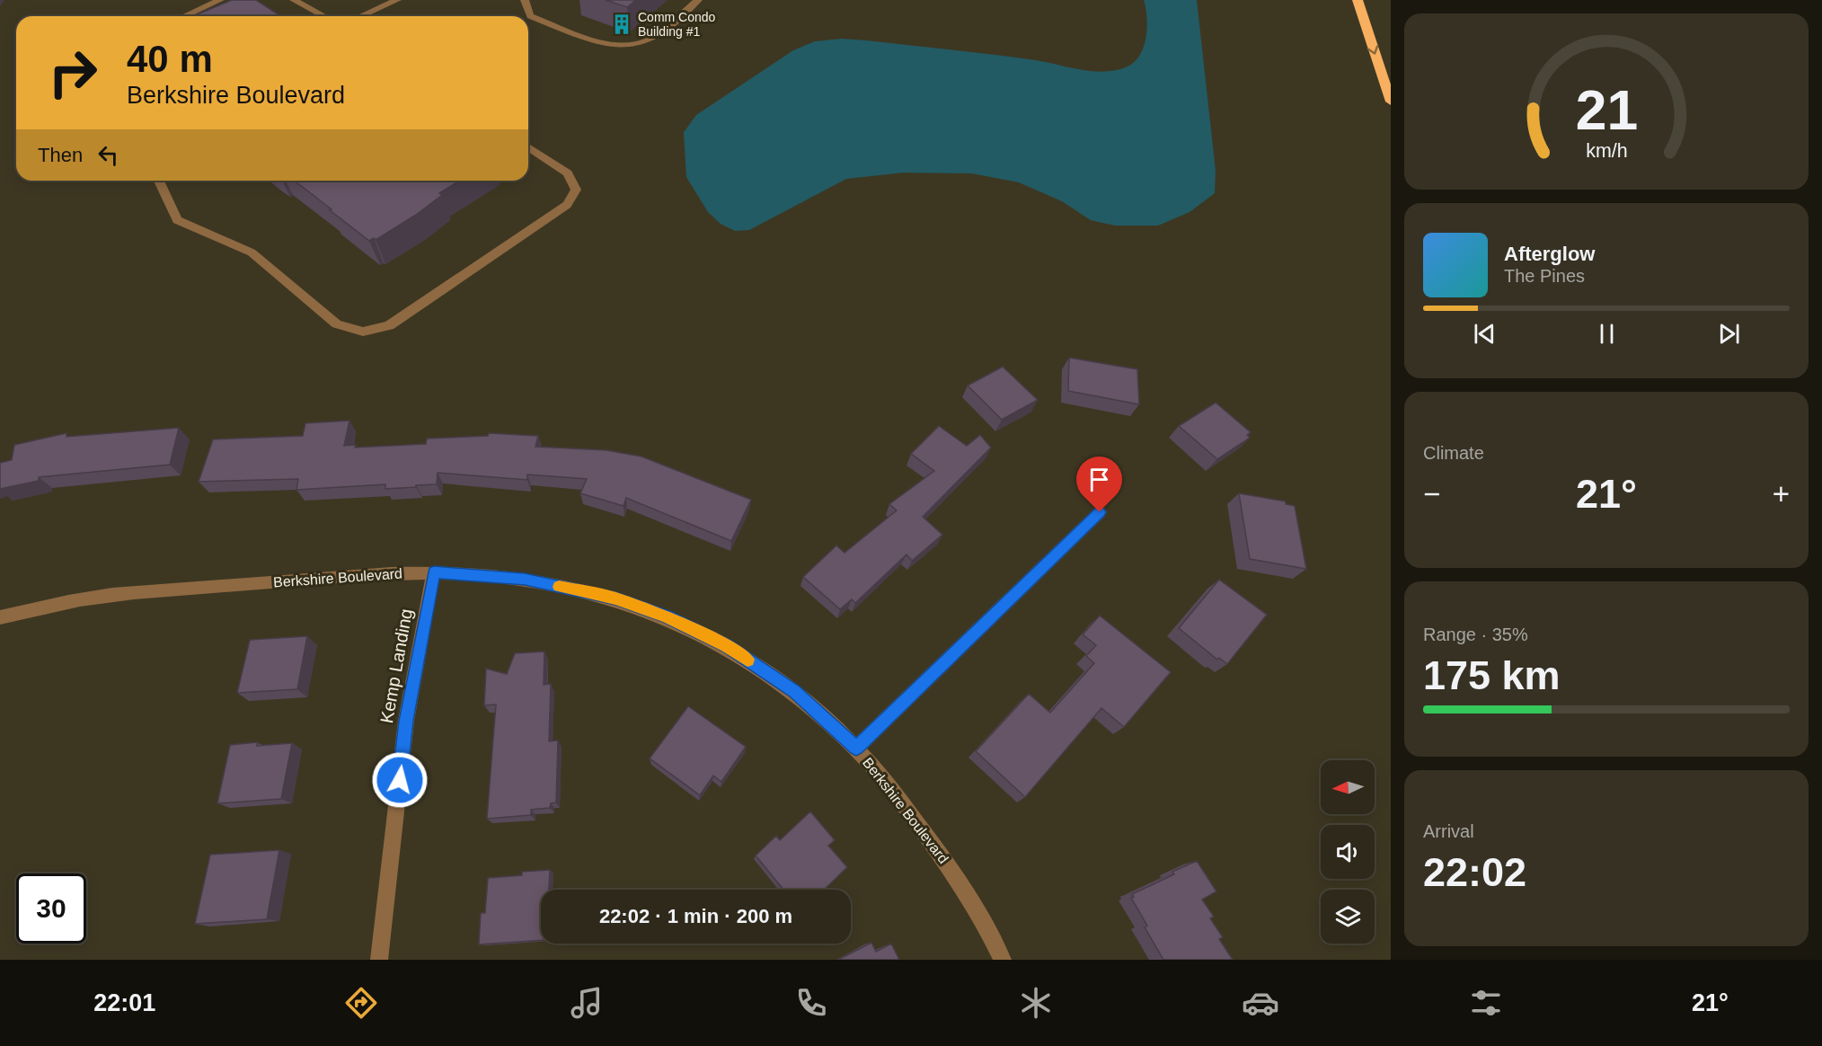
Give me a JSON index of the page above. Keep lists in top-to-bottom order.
{
  "streets": {
    "street": ["Berkshire Boulevard", "Kemp Landing"]
  },
  "crossings": [
    ["Berkshire Boulevard", "Kemp Landing"]
  ],
  "places": {
    "building": ["Comm Condo Building #1"]
  },
  "north": "left",
  "page": {
    "turn": ["40 m", "Berkshire Boulevard"],
    "then": "Then",
    "song": ["Afterglow", "The Pines"],
    "tile": [
      "Climate",
      ["Range · 35%", "175 km"],
      ["Arrival", "22:02"]
    ],
    "heat": ["−", "21°", "+"],
    "limit": "30",
    "trip": "22:02 · 1 min · 200 m",
    "tabs": ["22:01", "21°"],
    "gauge": ["21", "km/h"]
  }
}
